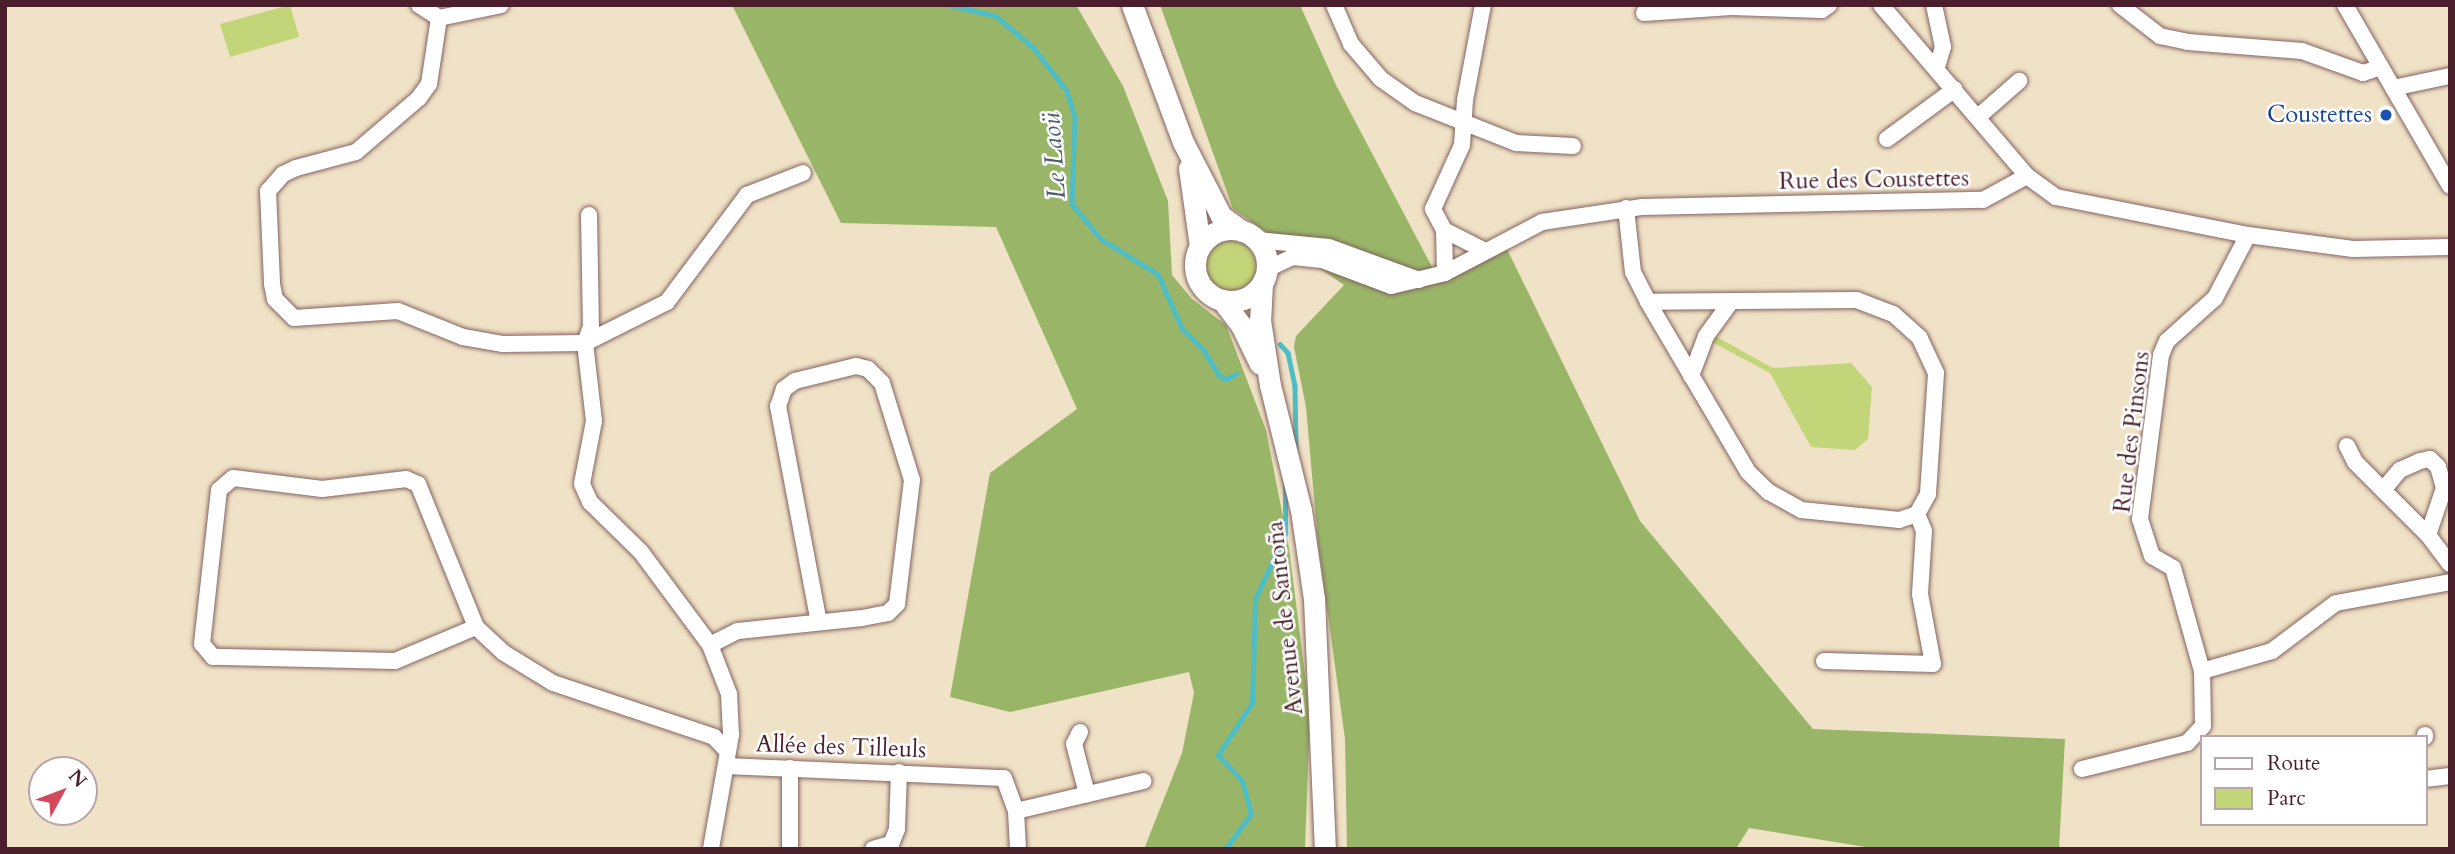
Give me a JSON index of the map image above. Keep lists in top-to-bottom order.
{
  "streets": {
    "main road": ["Avenue de Santoña"],
    "street": ["Rue des Coustettes", "Rue des Pinsons", "Allée des Tilleuls"]
  },
  "crossings": [
    ["Rue des Coustettes", "Avenue de Santoña"]
  ],
  "water": ["Le Laoü"],
  "places": ["Coustettes"],
  "legend": ["Route", "Parc"],
  "north": "top right"
}
